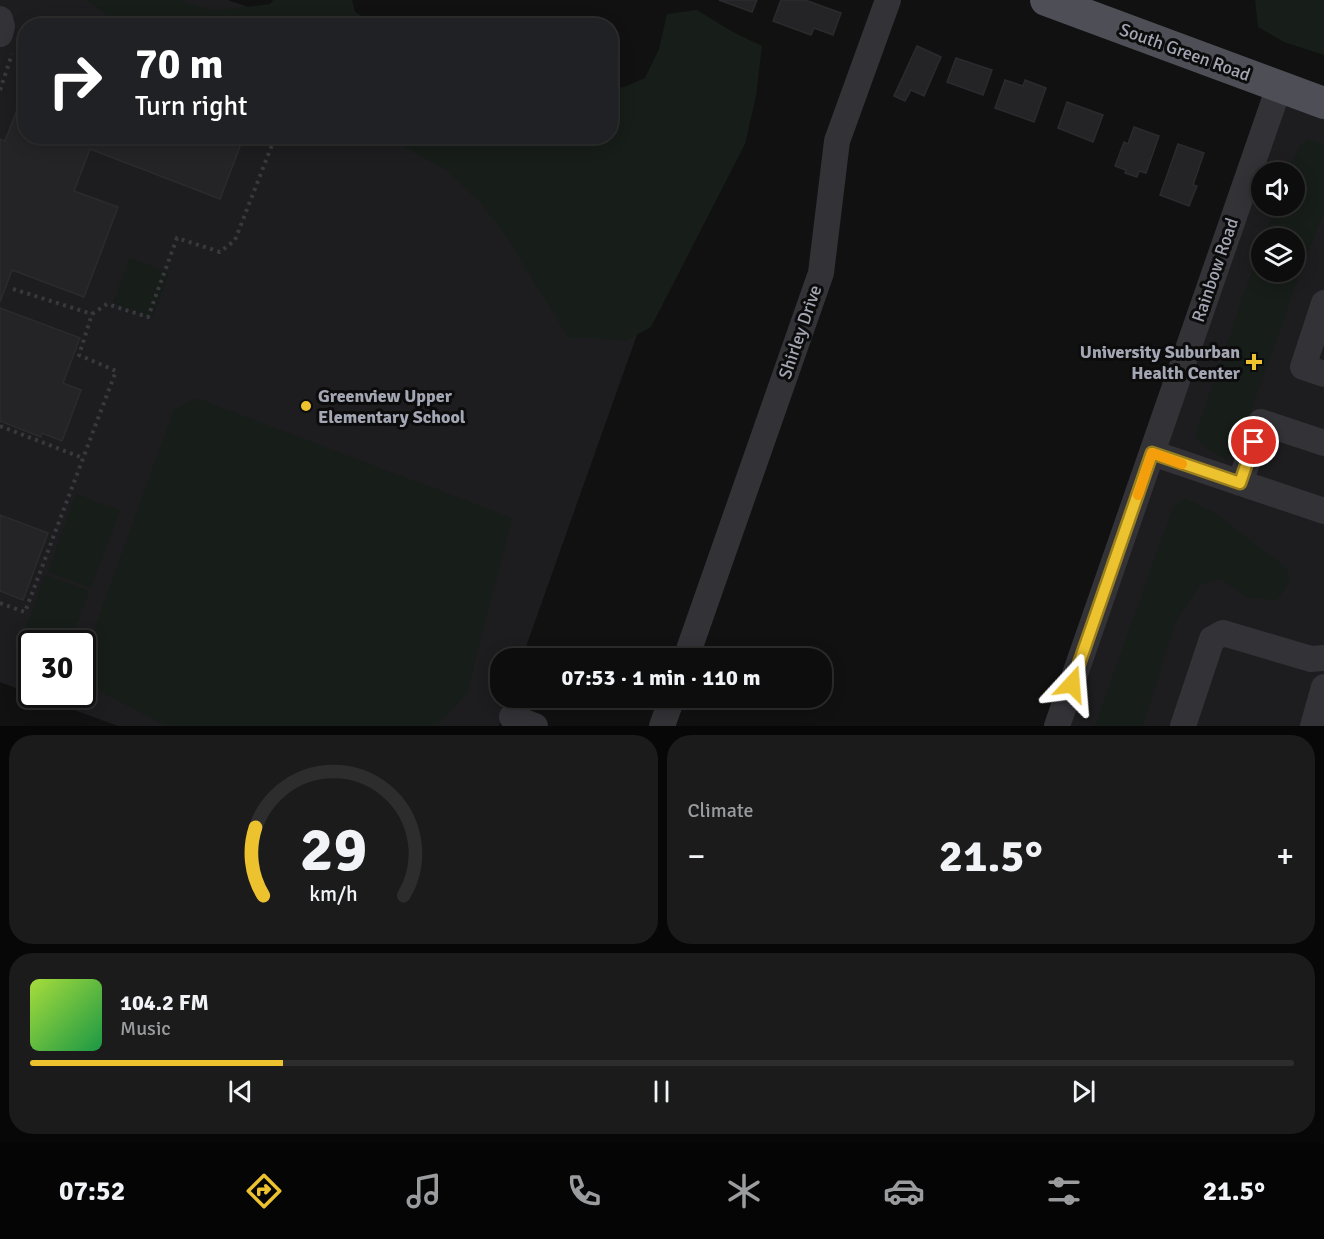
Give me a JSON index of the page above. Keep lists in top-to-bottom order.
{
  "streets": {
    "main road": ["South Green Road"],
    "street": ["Rainbow Road", "Shirley Drive"]
  },
  "crossings": [
    ["South Green Road", "Rainbow Road"]
  ],
  "places": {
    "health": ["University Suburban Health Center"],
    "other": ["Greenview Upper Elementary School"]
  },
  "page": {
    "turn": ["70 m", "Turn right"],
    "limit": "30",
    "trip": "07:53 · 1 min · 110 m",
    "tile": "Climate",
    "heat": ["−", "21.5°", "+"],
    "song": ["104.2 FM", "Music"],
    "tabs": ["07:52", "21.5°"],
    "gauge": ["29", "km/h"]
  }
}
